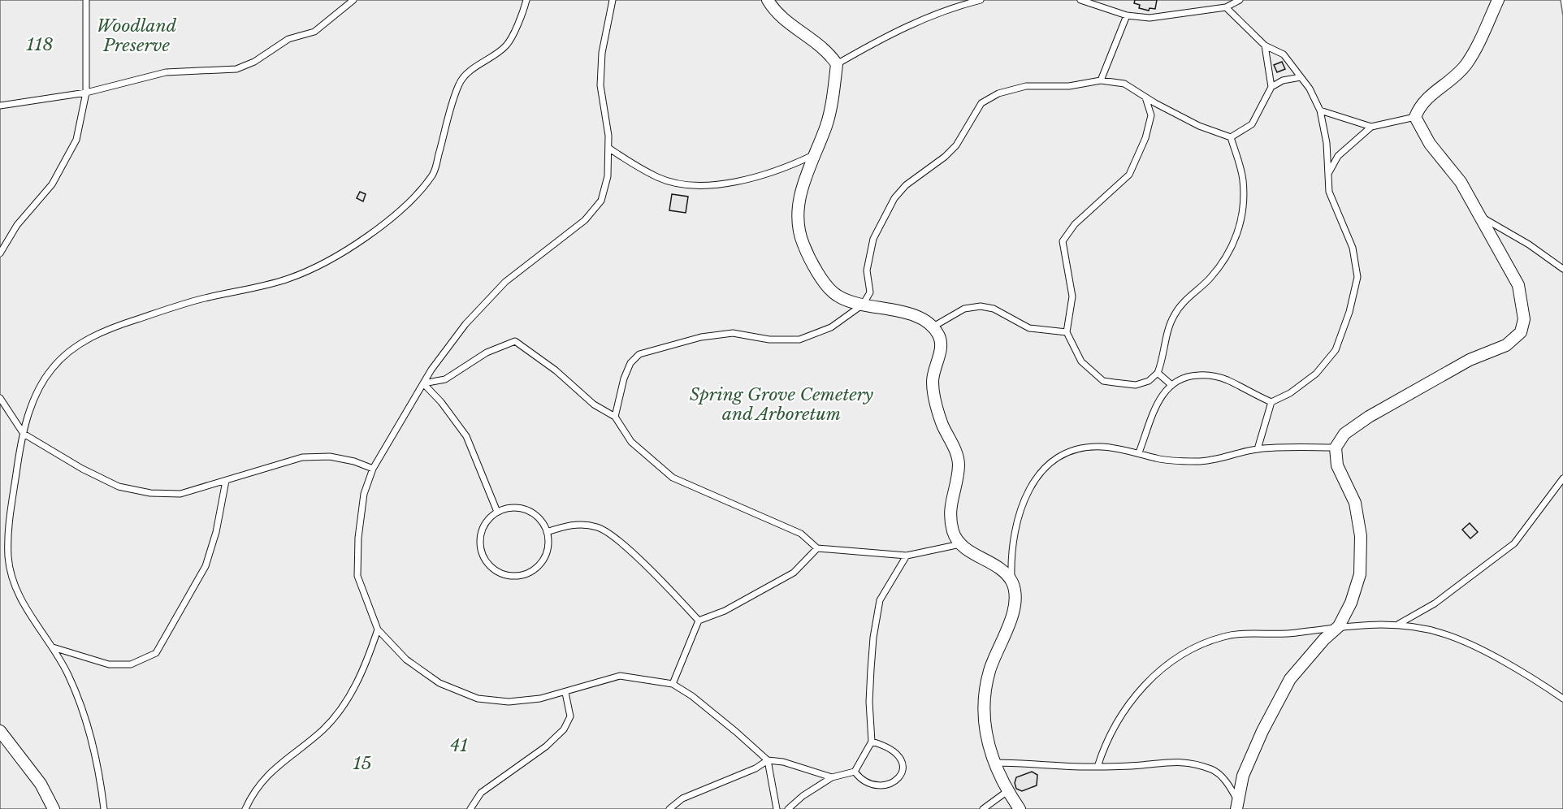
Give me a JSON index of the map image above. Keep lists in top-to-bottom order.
{
  "parks": [
    "Woodland Preserve",
    "118",
    "Spring Grove Cemetery and Arboretum",
    "41",
    "15"
  ]
}
